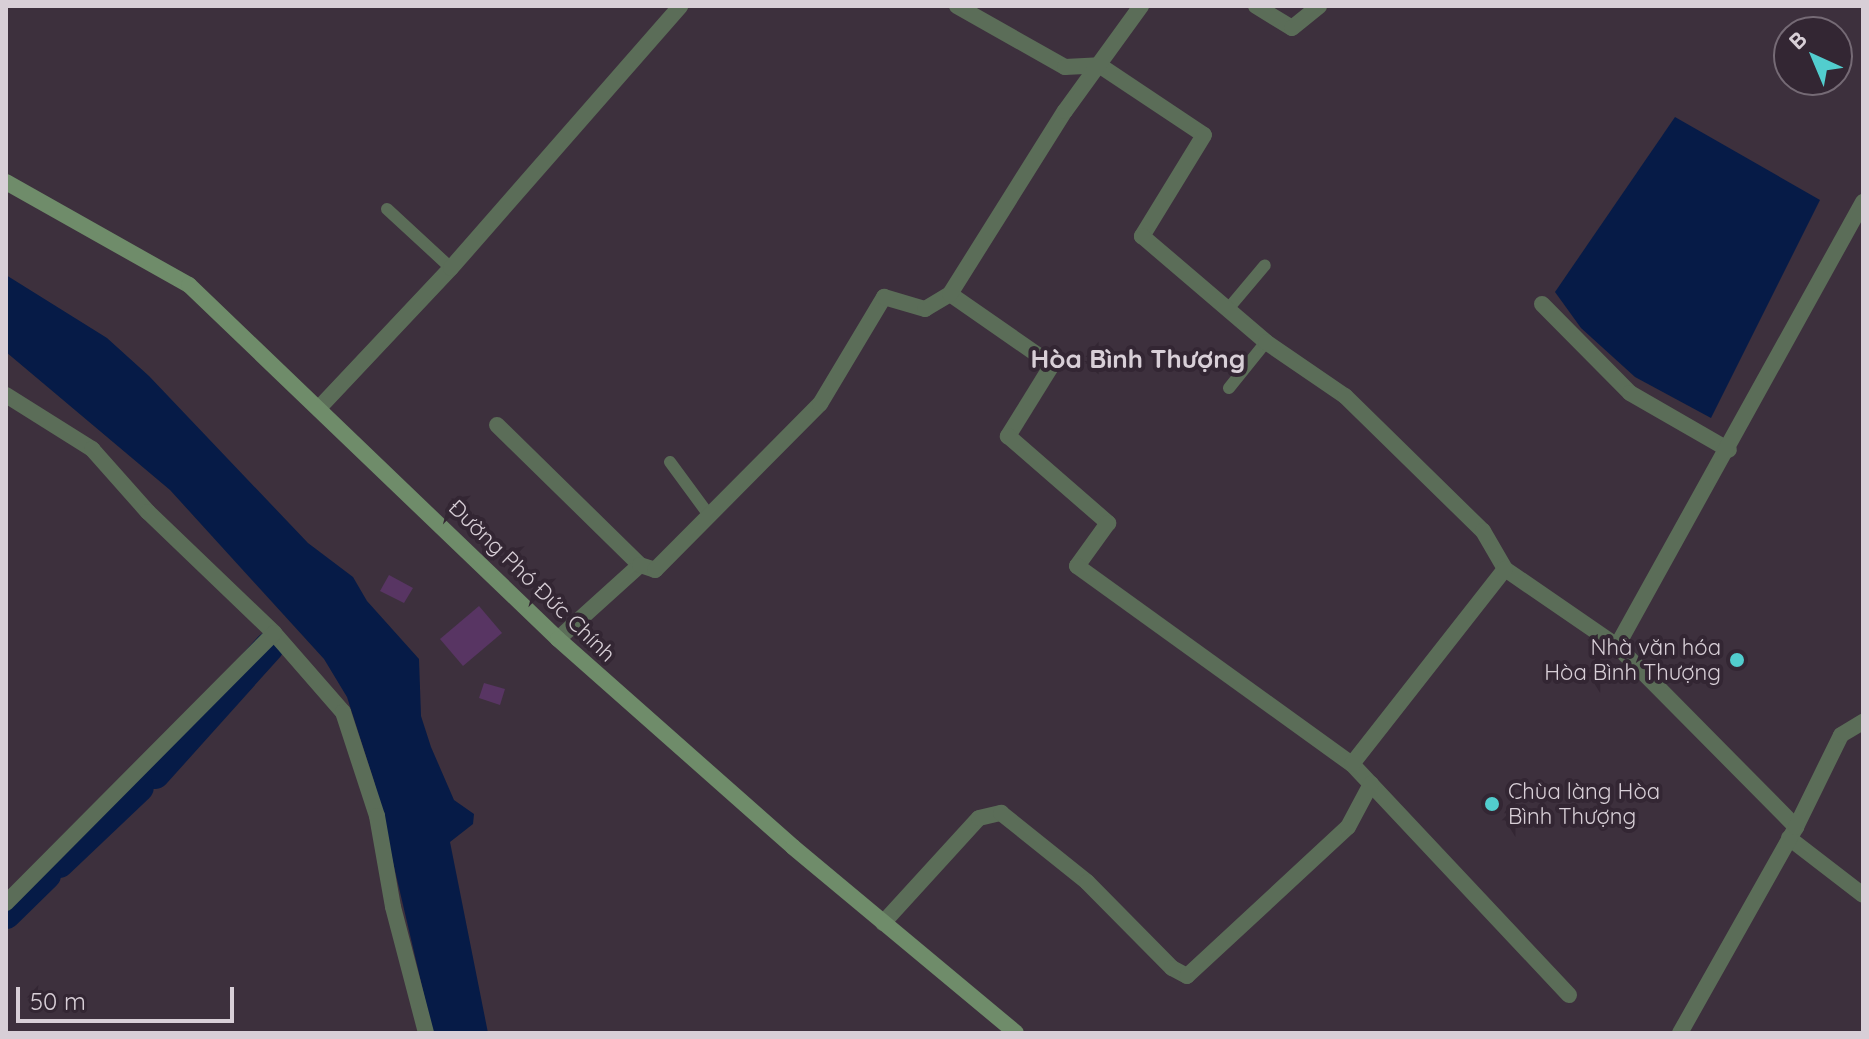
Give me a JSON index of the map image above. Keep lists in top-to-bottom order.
{
  "streets": {
    "main road": ["Đường Phó Đức Chính"]
  },
  "districts": ["Hòa Bình Thượng"],
  "places": ["Nhà văn hóa Hòa Bình Thượng", "Chùa làng Hòa Bình Thượng"],
  "scale_bar": "50 m",
  "north": "top left"
}
